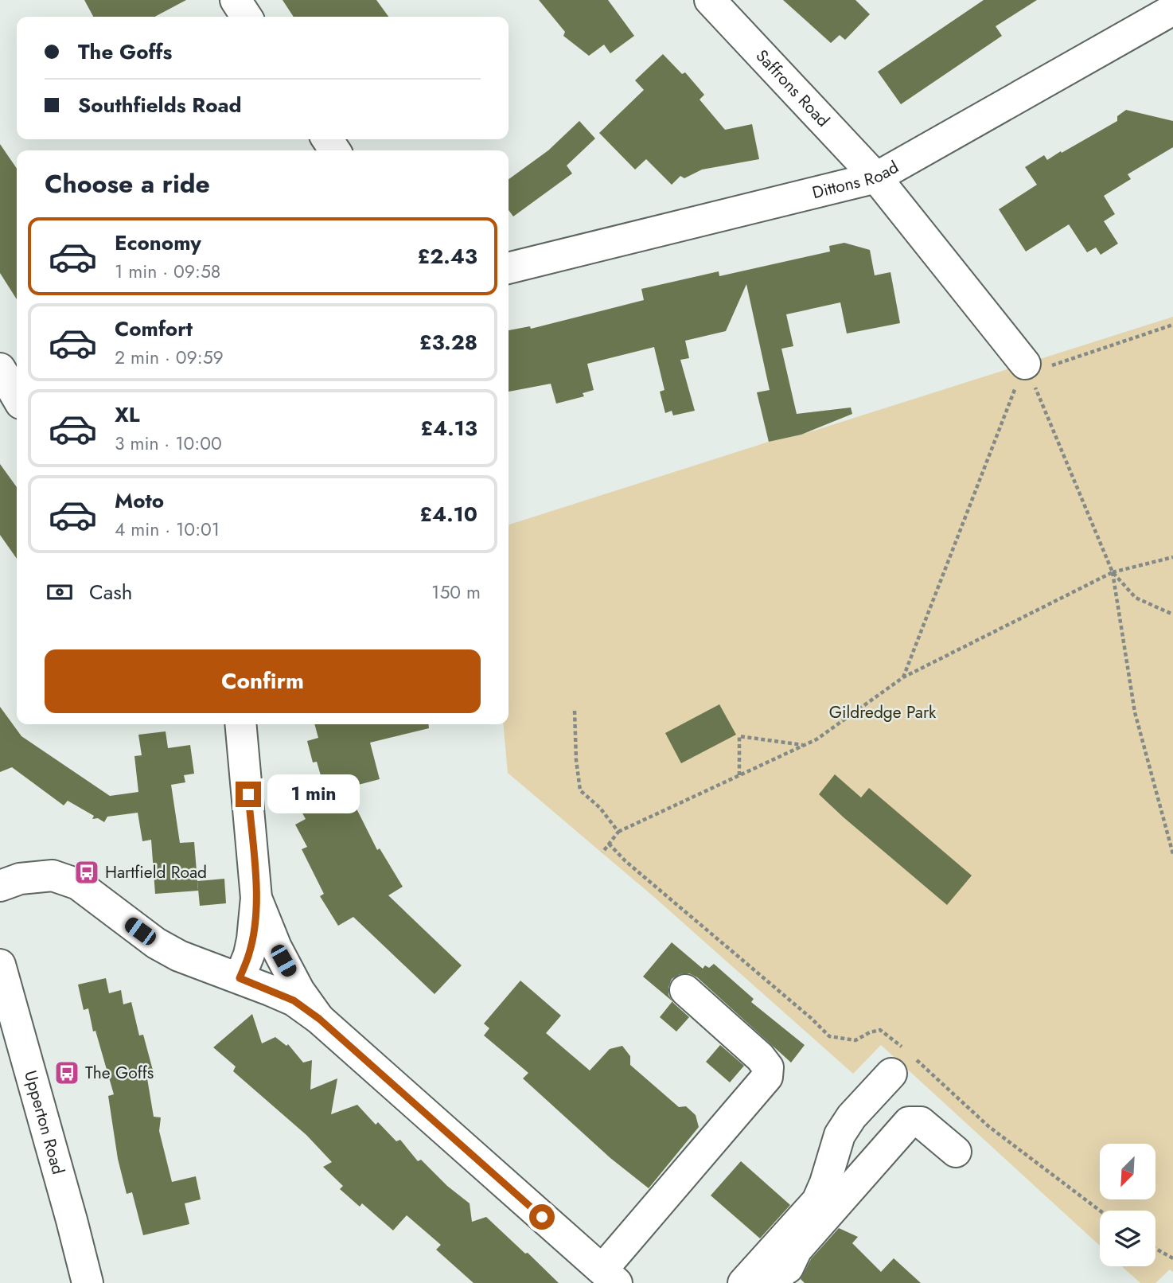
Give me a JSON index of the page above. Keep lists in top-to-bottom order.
{
  "streets": {
    "street": ["Saffrons Road", "Dittons Road", "Upperton Road"]
  },
  "crossings": [
    ["Saffrons Road", "Dittons Road"]
  ],
  "parks": ["Gildredge Park"],
  "places": {
    "bus stop": ["Hartfield Road", "The Goffs"]
  },
  "north": "bottom left",
  "page": {
    "banner": ["The Goffs", "Southfields Road"],
    "heading": "Choose a ride",
    "list": [
      {
        "name": "Economy",
        "note": "1 min · 09:58",
        "value": "£2.43"
      },
      {
        "name": "Comfort",
        "note": "2 min · 09:59",
        "value": "£3.28"
      },
      {
        "name": "XL",
        "note": "3 min · 10:00",
        "value": "£4.13"
      },
      {
        "name": "Moto",
        "note": "4 min · 10:01",
        "value": "£4.10"
      }
    ],
    "pay": ["Cash", "150 m"],
    "buttons": "Confirm",
    "bubble": "1 min"
  }
}
